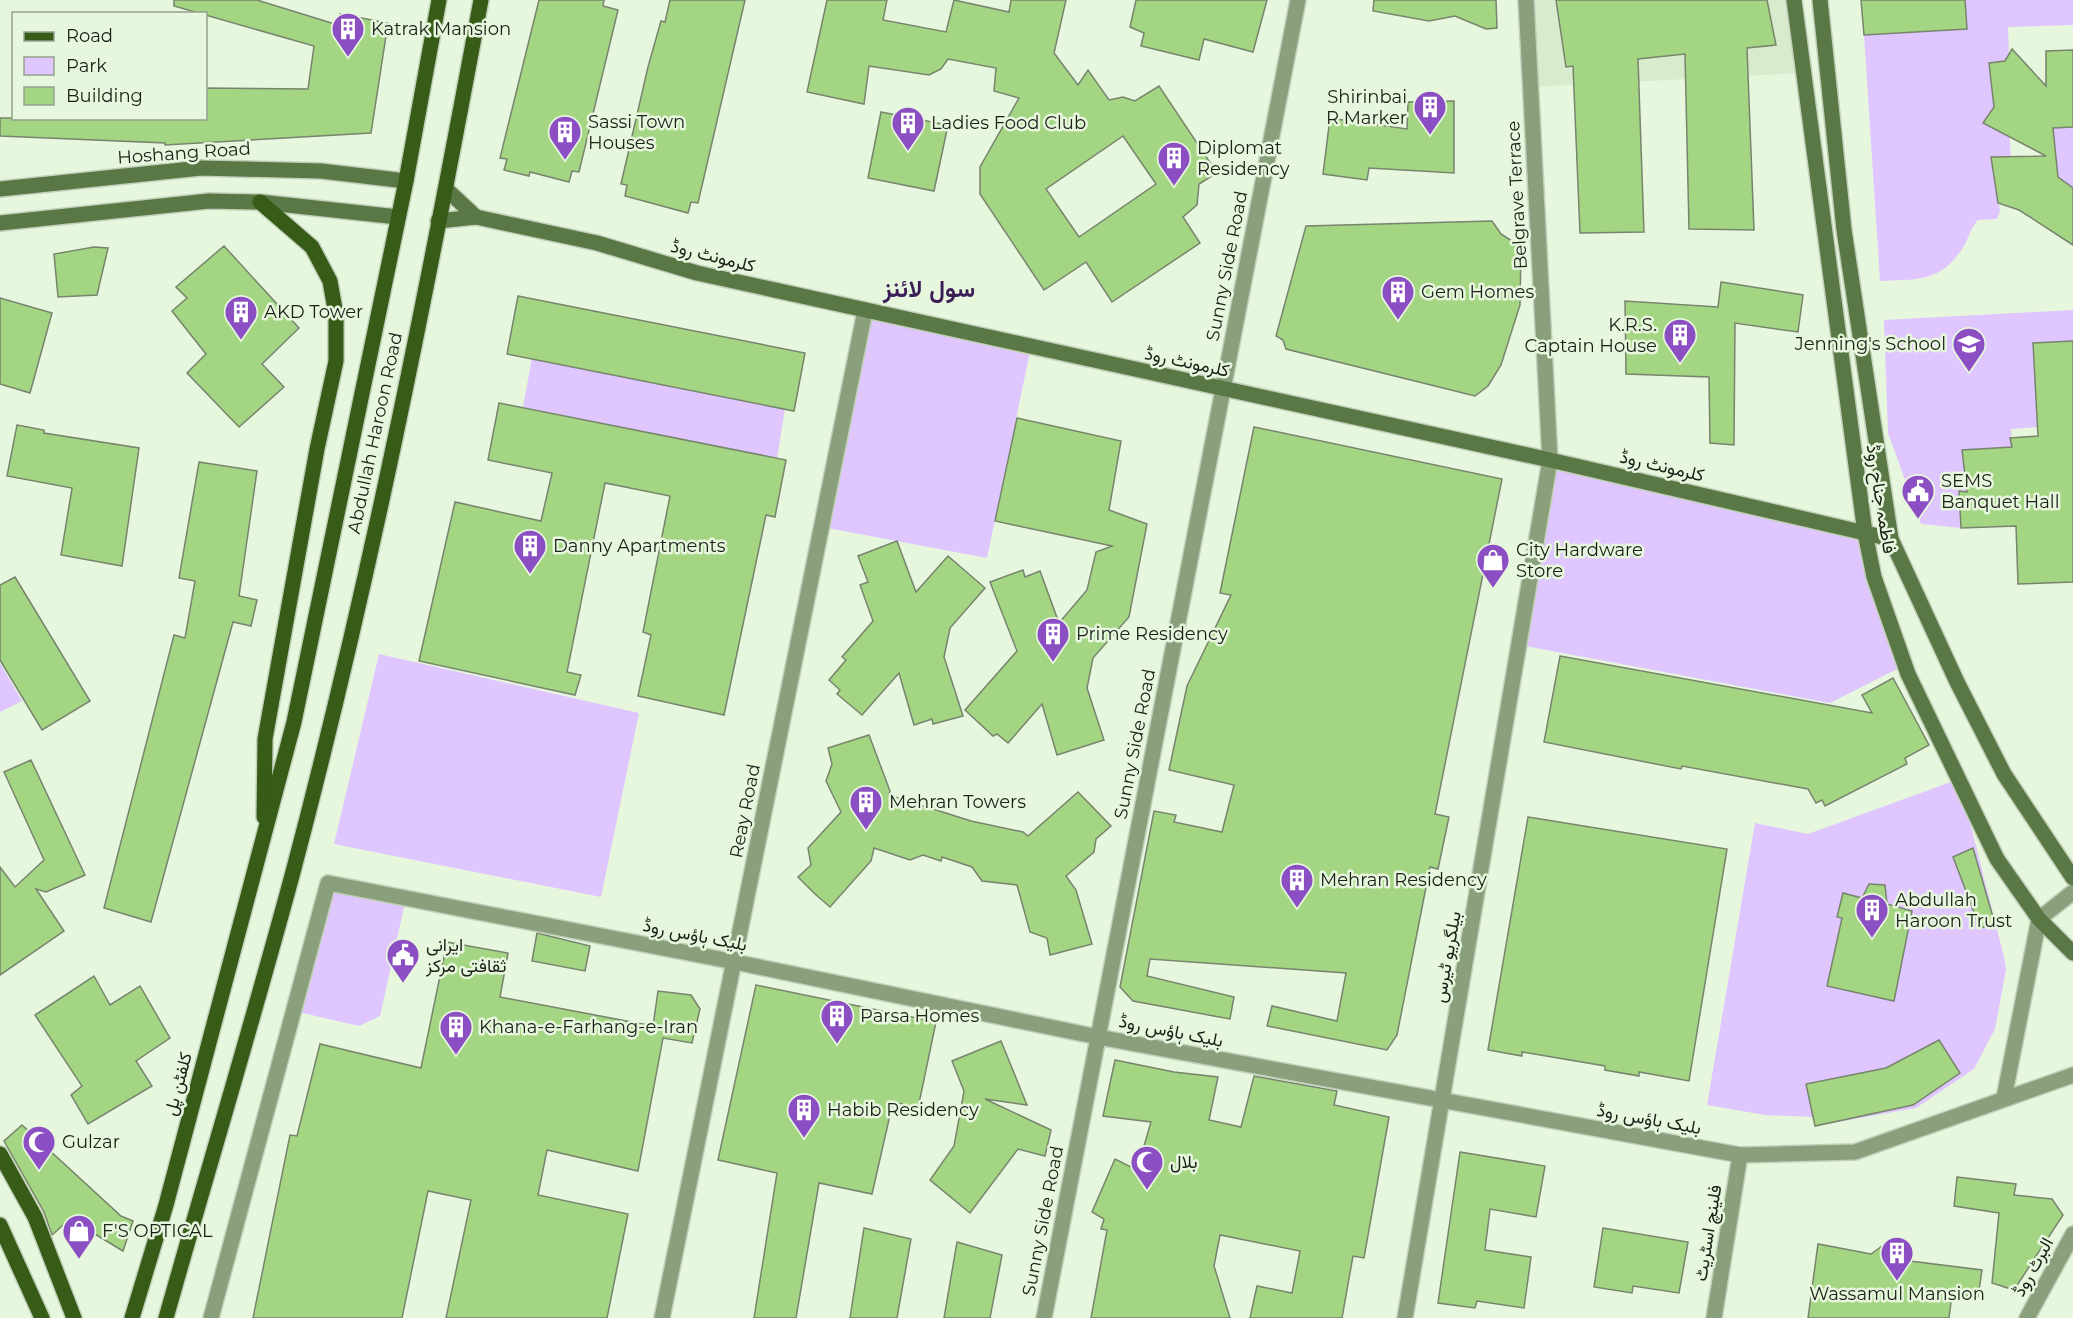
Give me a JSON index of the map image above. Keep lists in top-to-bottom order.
{
  "streets": {
    "main road": ["Abdullah Haroon Road", "کلفٹن پل"],
    "street": [
      "Hoshang Road",
      "Belgrave Terrace",
      "کلرمونٹ روڈ",
      "Sunny Side Road",
      "فاطمہ جناح روڈ",
      "Reay Road",
      "بلیک ہاؤس روڈ",
      "بیلگریو ٹیرس",
      "فلینچ اسٹریٹ",
      "البرٹ روڈ"
    ]
  },
  "crossings": [
    ["Hoshang Road", "Abdullah Haroon Road"],
    ["Belgrave Terrace", "کلرمونٹ روڈ"],
    ["Belgrave Terrace", "بیلگریو ٹیرس"],
    ["کلرمونٹ روڈ", "Sunny Side Road"],
    ["کلرمونٹ روڈ", "فاطمہ جناح روڈ"],
    ["کلرمونٹ روڈ", "Reay Road"],
    ["کلرمونٹ روڈ", "بیلگریو ٹیرس"],
    ["Sunny Side Road", "بلیک ہاؤس روڈ"],
    ["Abdullah Haroon Road", "کلفٹن پل"],
    ["Reay Road", "بلیک ہاؤس روڈ"],
    ["بلیک ہاؤس روڈ", "بیلگریو ٹیرس"],
    ["بلیک ہاؤس روڈ", "فلینچ اسٹریٹ"]
  ],
  "districts": ["سول لائنز"],
  "places": {
    "building": [
      "Katrak Mansion",
      "Shirinbai R Marker",
      "Ladies Food Club",
      "Sassi Town Houses",
      "Diplomat Residency",
      "Gem Homes",
      "AKD Tower",
      "K.R.S. Captain House",
      "Danny Apartments",
      "Prime Residency",
      "Mehran Towers",
      "Mehran Residency",
      "Abdullah Haroon Trust",
      "Parsa Homes",
      "Khana-e-Farhang-e-Iran",
      "Habib Residency",
      "Wassamul Mansion"
    ],
    "school or university": ["Jenning's School"],
    "public building": ["SEMS Banquet Hall", "ایرانی ثقافتی مرکز"],
    "shop": ["City Hardware Store", "F'S OPTICAL"],
    "mosque": ["Gulzar", "بلال"]
  },
  "legend": ["Road", "Park", "Building"]
}
